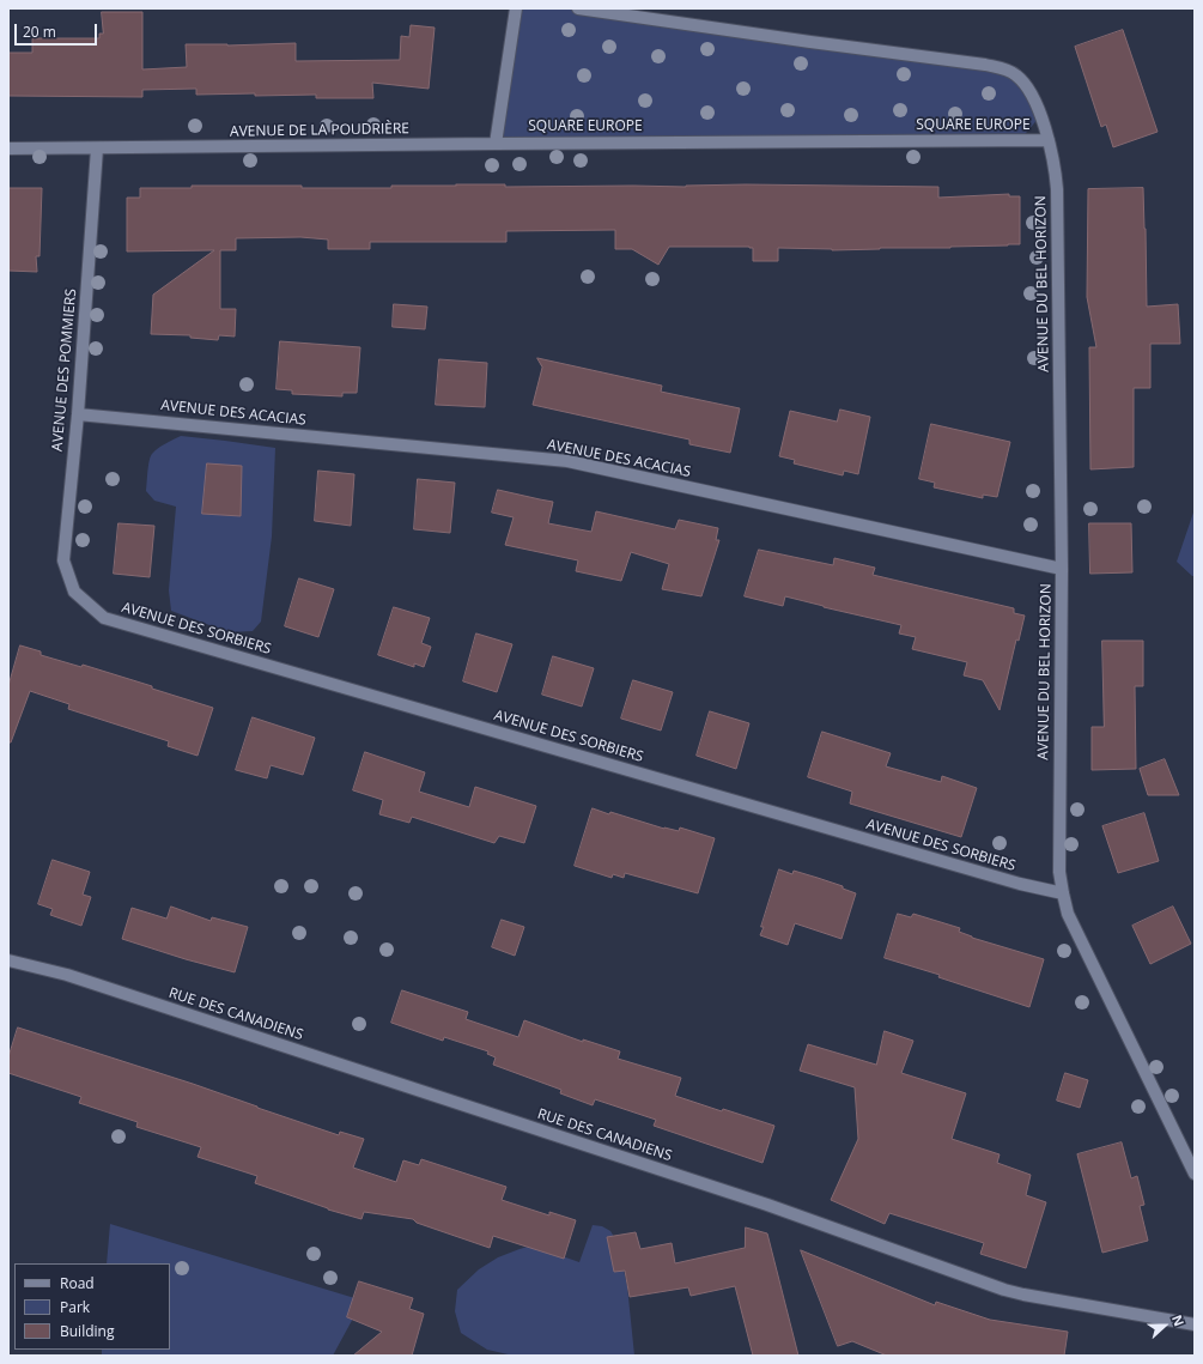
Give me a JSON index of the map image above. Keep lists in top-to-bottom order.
{
  "streets": {
    "street": [
      "SQUARE EUROPE",
      "AVENUE DE LA POUDRIÈRE",
      "AVENUE DU BEL HORIZON",
      "AVENUE DES POMMIERS",
      "AVENUE DES ACACIAS",
      "AVENUE DES SORBIERS",
      "RUE DES CANADIENS"
    ]
  },
  "crossings": [
    ["SQUARE EUROPE", "AVENUE DE LA POUDRIÈRE"],
    ["SQUARE EUROPE", "AVENUE DU BEL HORIZON"],
    ["AVENUE DE LA POUDRIÈRE", "AVENUE DES POMMIERS"],
    ["AVENUE DU BEL HORIZON", "AVENUE DES ACACIAS"],
    ["AVENUE DU BEL HORIZON", "AVENUE DES SORBIERS"],
    ["AVENUE DES POMMIERS", "AVENUE DES ACACIAS"],
    ["AVENUE DES POMMIERS", "AVENUE DES SORBIERS"]
  ],
  "legend": ["Road", "Park", "Building"],
  "scale_bar": "20 m",
  "north": "right"
}
